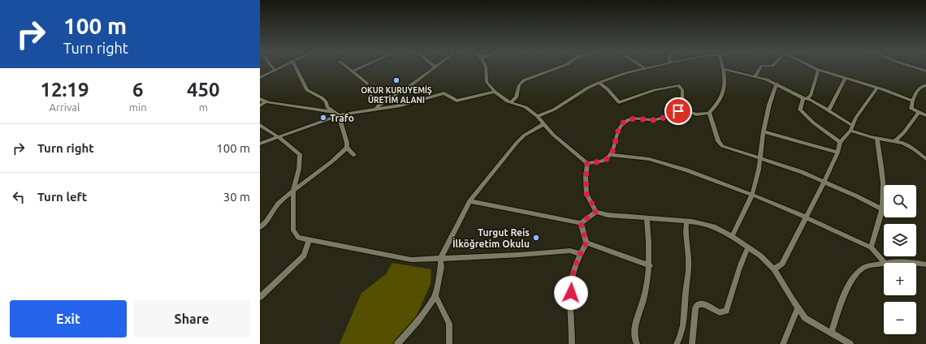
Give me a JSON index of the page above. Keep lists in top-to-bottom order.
{
  "places": ["OKUR KURUYEMİŞ ÜRETİM ALANI", "Trafo", "Turgut Reis İlköğretim Okulu"],
  "page": {
    "turn": ["100 m", "Turn right"],
    "eta": [
      "12:19",
      "Arrival",
      "6",
      "min",
      "450",
      "m"
    ],
    "list": [
      {
        "name": "Turn right",
        "value": "100 m"
      },
      {
        "name": "Turn left",
        "value": "30 m"
      }
    ],
    "map_buttons": ["+", "−"],
    "buttons": ["Exit", "Share"]
  }
}
